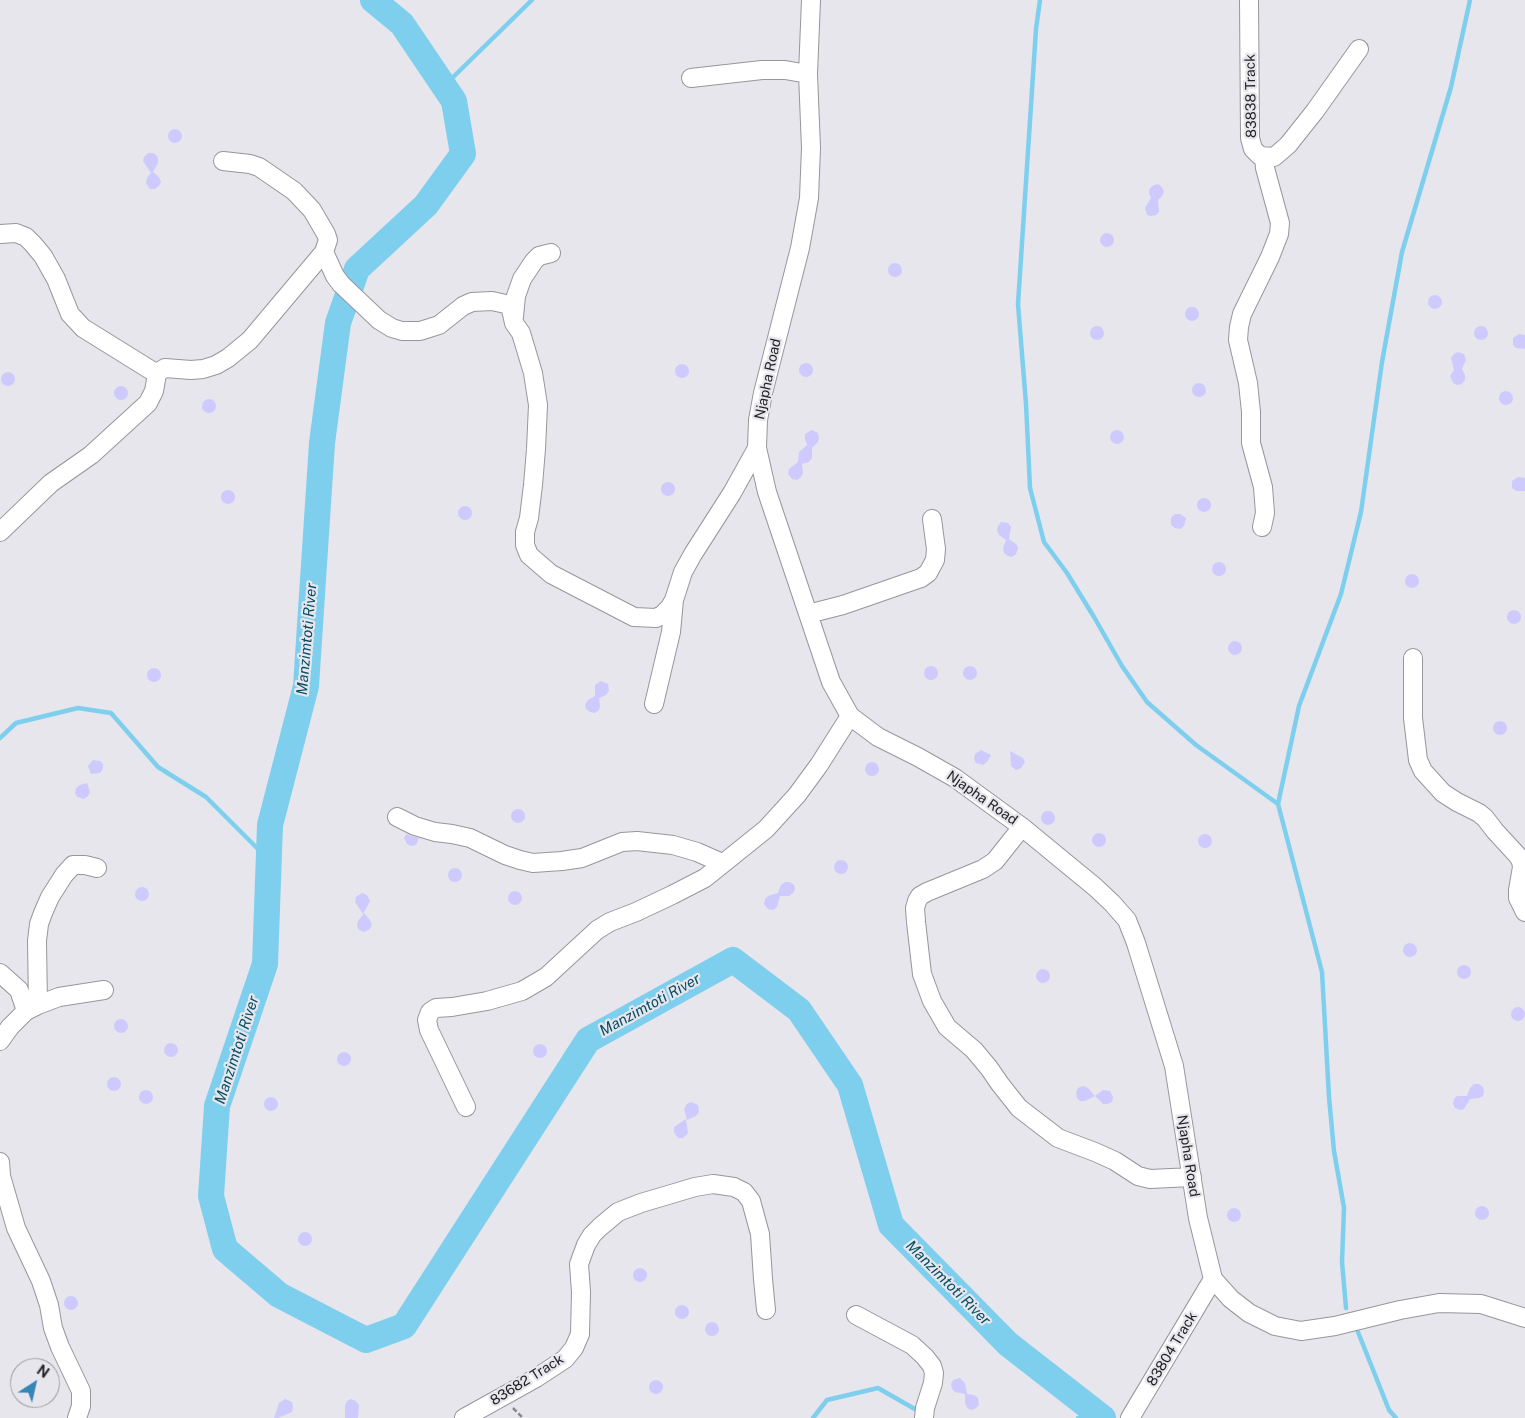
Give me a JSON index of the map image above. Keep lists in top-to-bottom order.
{
  "streets": {
    "street": [
      "83838 Track",
      "Njapha Road",
      "83804 Track",
      "83682 Track"
    ]
  },
  "crossings": [
    ["Njapha Road", "83804 Track"]
  ],
  "water": ["Manzimtoti River"],
  "north": "top right"
}
